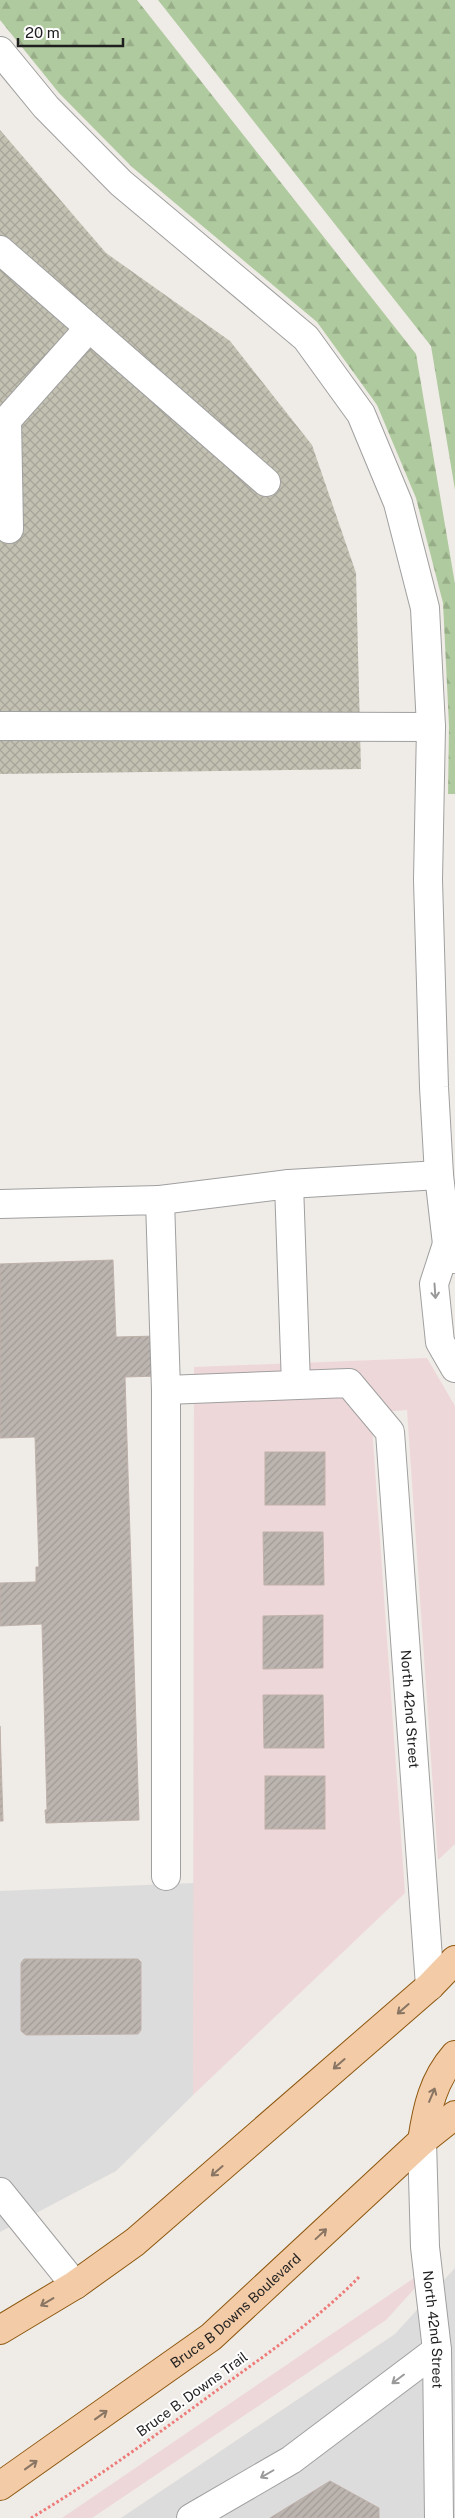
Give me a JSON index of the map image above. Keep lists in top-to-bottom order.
{
  "streets": {
    "main road": ["Bruce B Downs Boulevard"],
    "street": ["North 42nd Street"],
    "path": ["Bruce B. Downs Trail"]
  },
  "crossings": [
    ["North 42nd Street", "Bruce B Downs Boulevard"]
  ],
  "scale_bar": "20 m"
}
